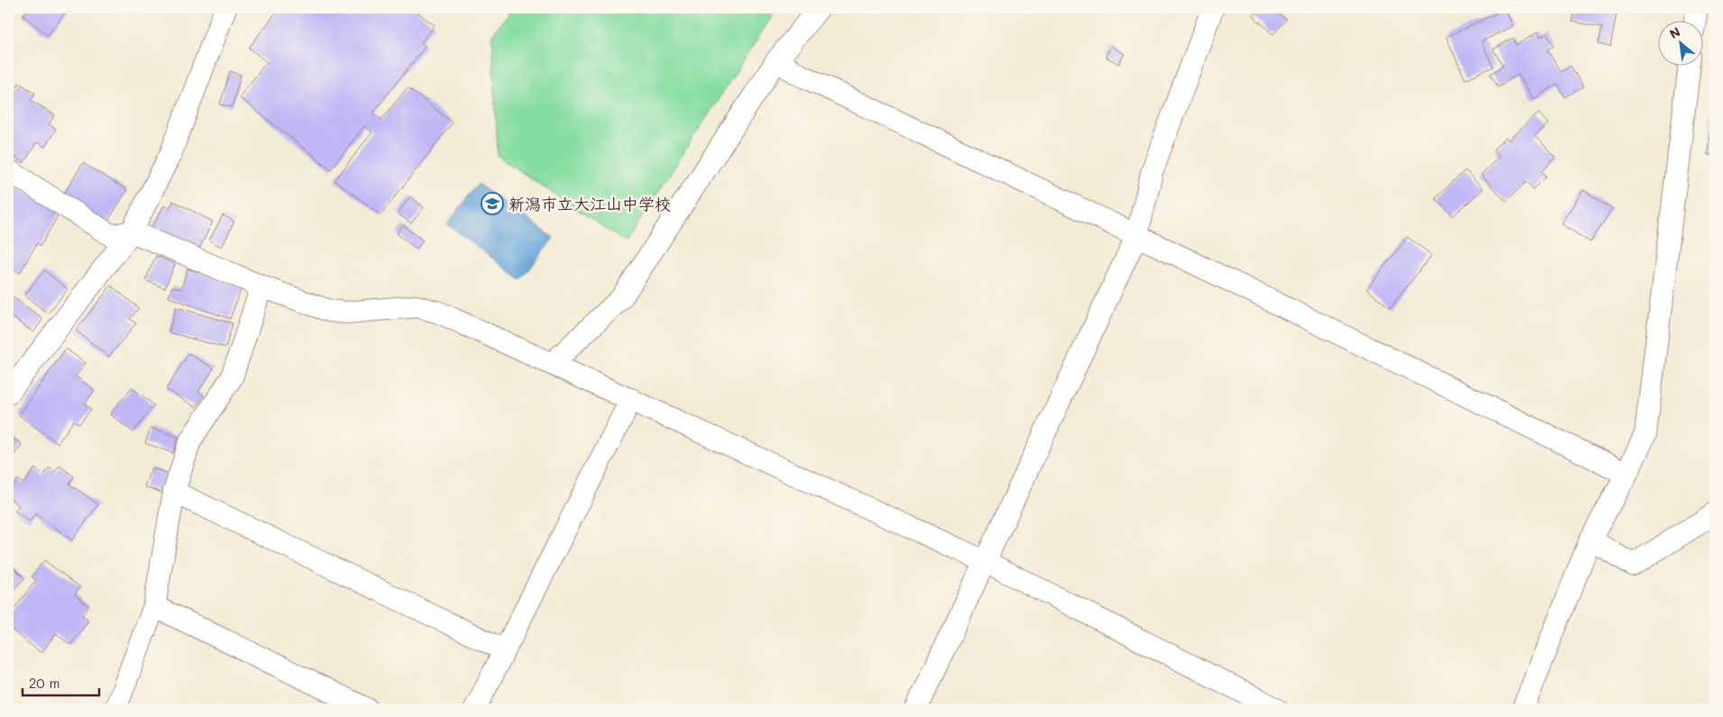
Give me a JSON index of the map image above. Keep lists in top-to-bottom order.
{
  "places": {
    "school or university": ["新潟市立大江山中学校"]
  },
  "scale_bar": "20 m",
  "north": "top left"
}
